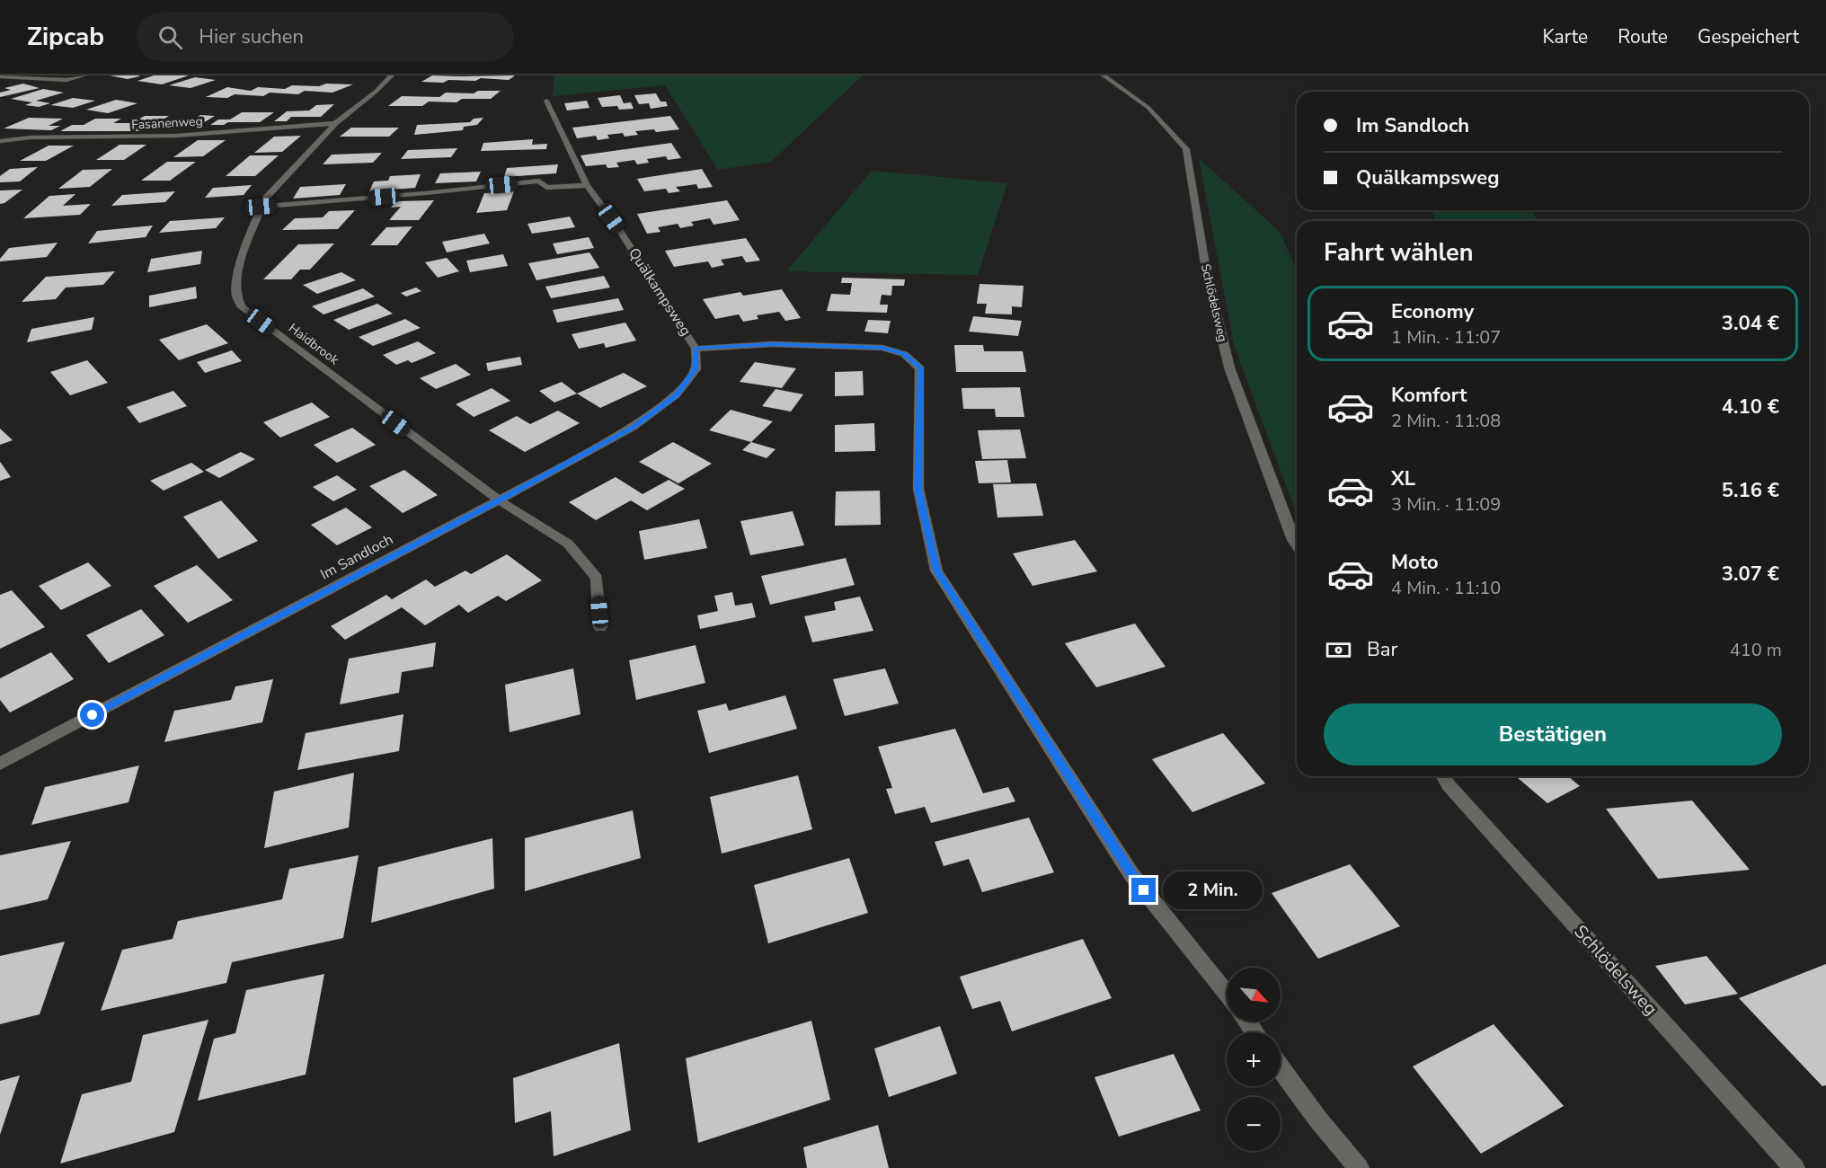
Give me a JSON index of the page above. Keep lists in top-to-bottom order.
{
  "streets": {
    "street": [
      "Fasanenweg",
      "Quälkampsweg",
      "Schlödelsweg",
      "Haidbrook",
      "Im Sandloch"
    ]
  },
  "crossings": [
    ["Fasanenweg", "Haidbrook"],
    ["Quälkampsweg", "Im Sandloch"],
    ["Haidbrook", "Im Sandloch"]
  ],
  "north": "bottom right",
  "page": {
    "header": "Zipcab",
    "search": "Hier suchen",
    "nav": ["Karte", "Route", "Gespeichert"],
    "banner": ["Im Sandloch", "Quälkampsweg"],
    "heading": "Fahrt wählen",
    "list": [
      {
        "name": "Economy",
        "note": "1 Min. · 11:07",
        "value": "3.04 €"
      },
      {
        "name": "Komfort",
        "note": "2 Min. · 11:08",
        "value": "4.10 €"
      },
      {
        "name": "XL",
        "note": "3 Min. · 11:09",
        "value": "5.16 €"
      },
      {
        "name": "Moto",
        "note": "4 Min. · 11:10",
        "value": "3.07 €"
      }
    ],
    "pay": ["Bar", "410 m"],
    "buttons": "Bestätigen",
    "bubble": "2 Min.",
    "map_buttons": ["+", "−"]
  }
}
